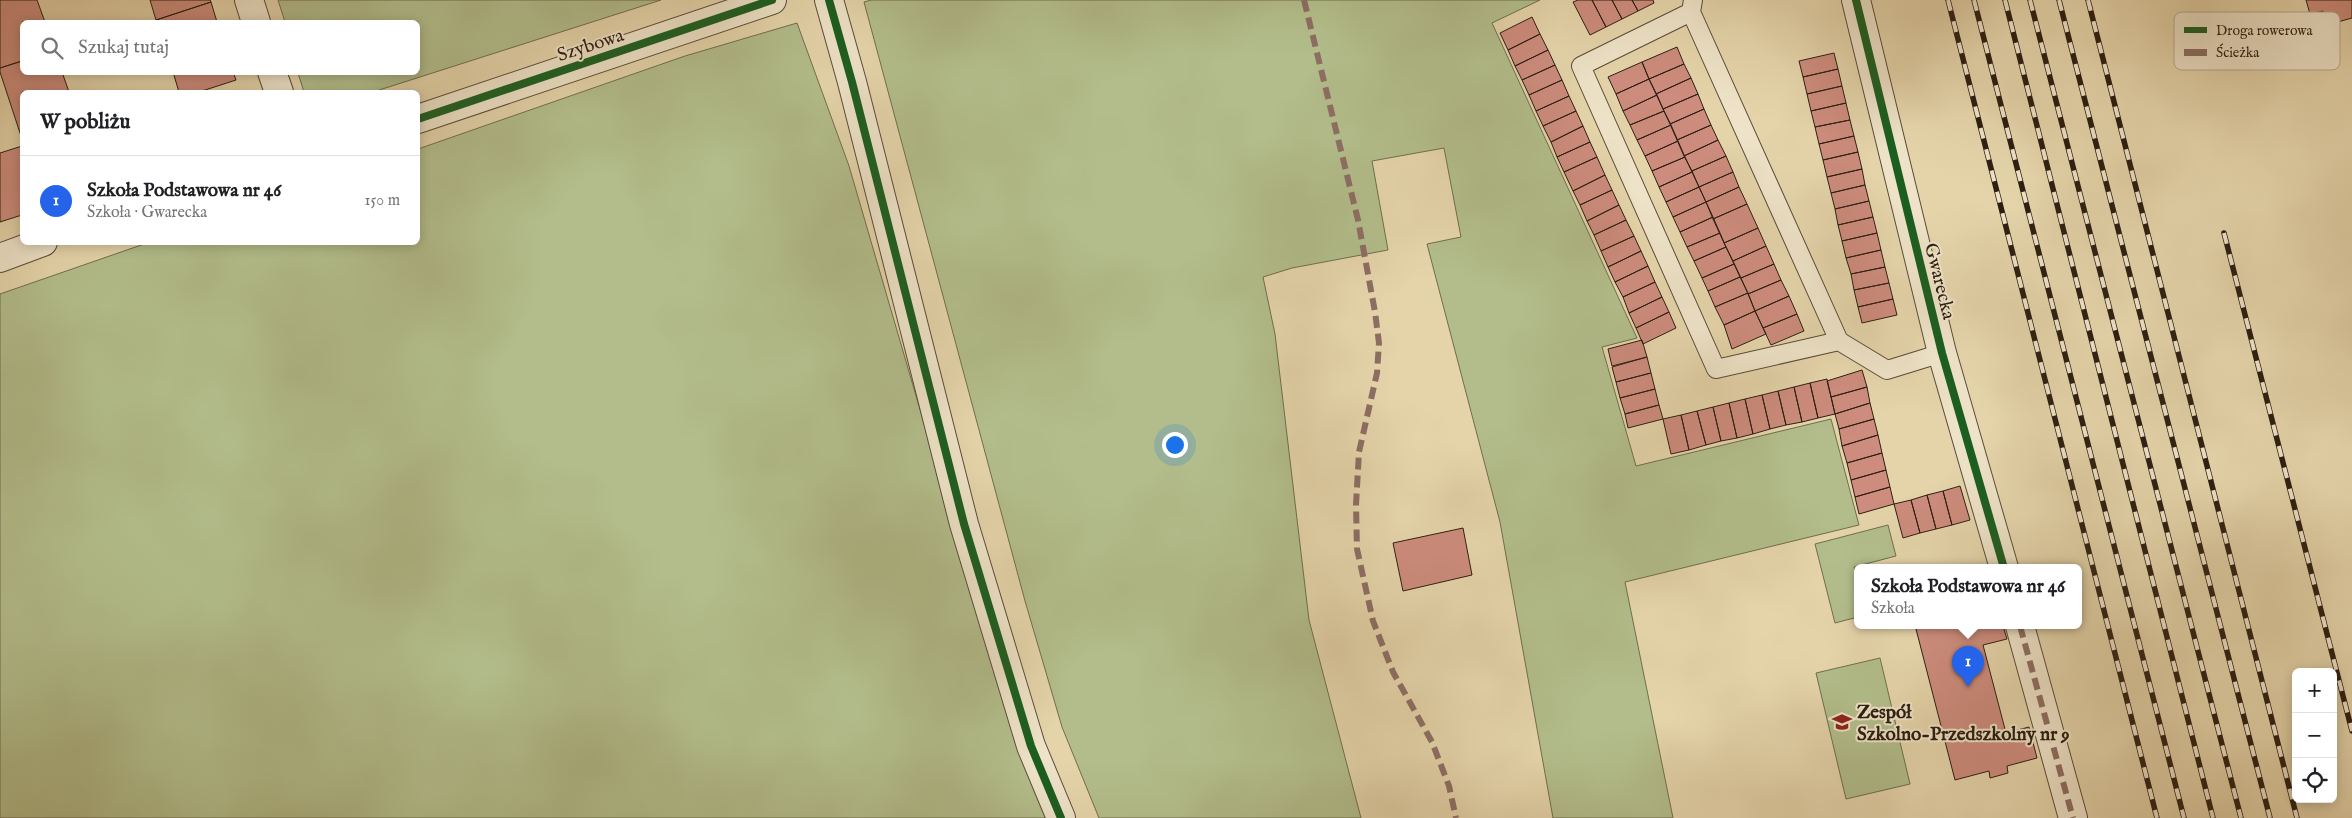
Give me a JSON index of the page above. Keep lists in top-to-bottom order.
{
  "streets": {
    "street": ["Szybowa", "Gwarecka"]
  },
  "places": {
    "school or university": ["Zespół Szkolno-Przedszkolny nr 9"]
  },
  "legend": ["Droga rowerowa", "Ścieżka"],
  "page": {
    "search": "Szukaj tutaj",
    "heading": "W pobliżu",
    "list": [
      {
        "mark": "1",
        "name": "Szkoła Podstawowa nr 46",
        "note": "Szkoła · Gwarecka",
        "value": "150 m"
      }
    ],
    "popup": ["Szkoła Podstawowa nr 46", "Szkoła"],
    "pins": "1",
    "map_buttons": ["+", "−"]
  }
}
